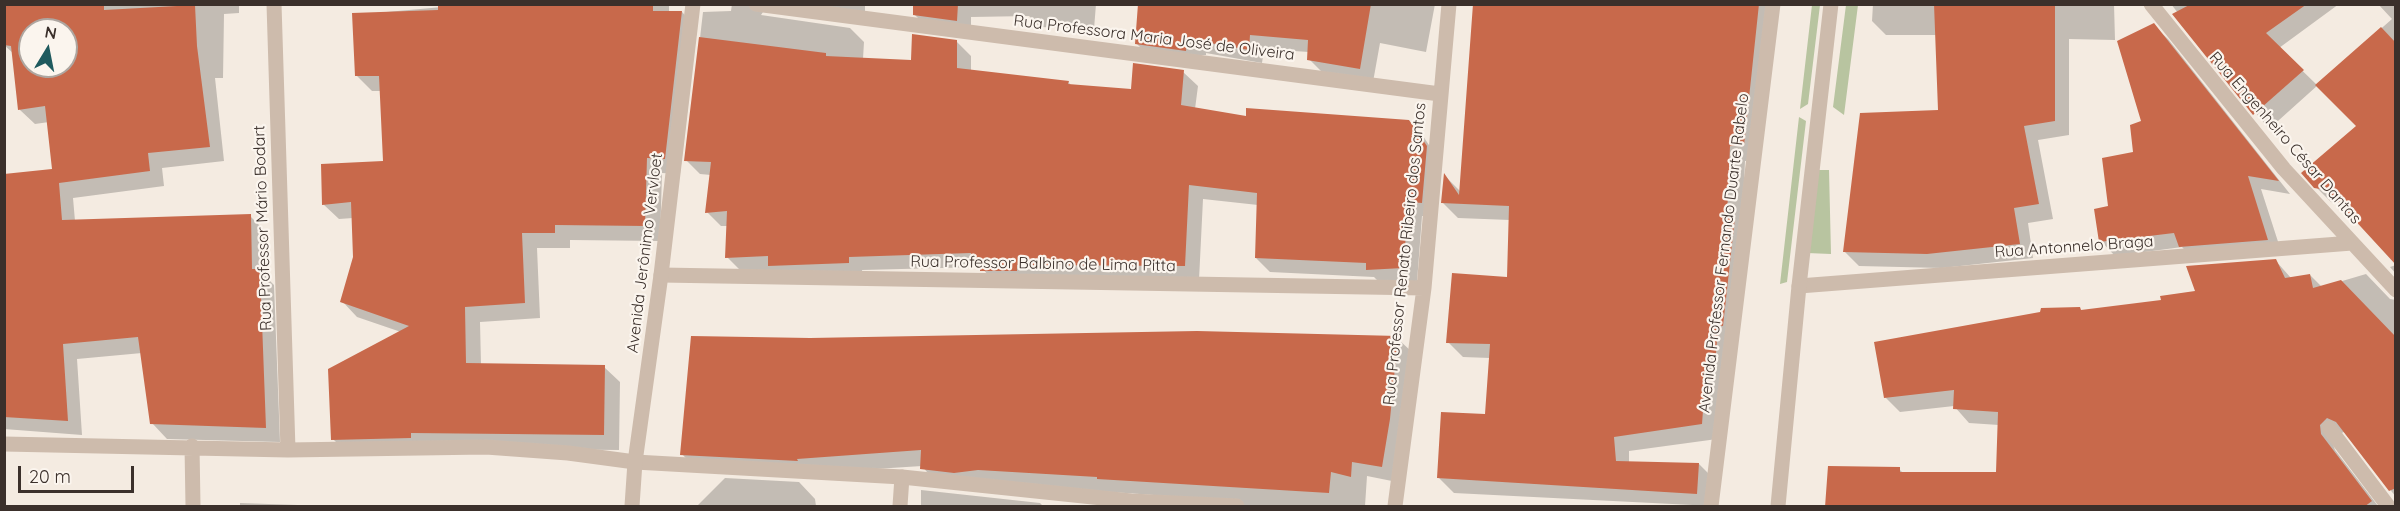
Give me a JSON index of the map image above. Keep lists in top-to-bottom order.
{
  "streets": {
    "street": [
      "Rua Professora Maria José de Oliveira",
      "Rua Engenheiro César Dantas",
      "Rua Professor Mário Bodart",
      "Rua Antonnelo Braga",
      "Avenida Jerônimo Vervloet",
      "Avenida Professor Fernando Duarte Rabelo",
      "Rua Professor Renato Ribeiro dos Santos",
      "Rua Professor Balbino de Lima Pitta"
    ]
  },
  "crossings": [
    ["Rua Professora Maria José de Oliveira", "Rua Professor Renato Ribeiro dos Santos"],
    ["Rua Engenheiro César Dantas", "Rua Antonnelo Braga"],
    ["Avenida Jerônimo Vervloet", "Rua Professor Balbino de Lima Pitta"],
    ["Rua Professor Renato Ribeiro dos Santos", "Rua Professor Balbino de Lima Pitta"]
  ],
  "scale_bar": "20 m",
  "north": "top"
}
